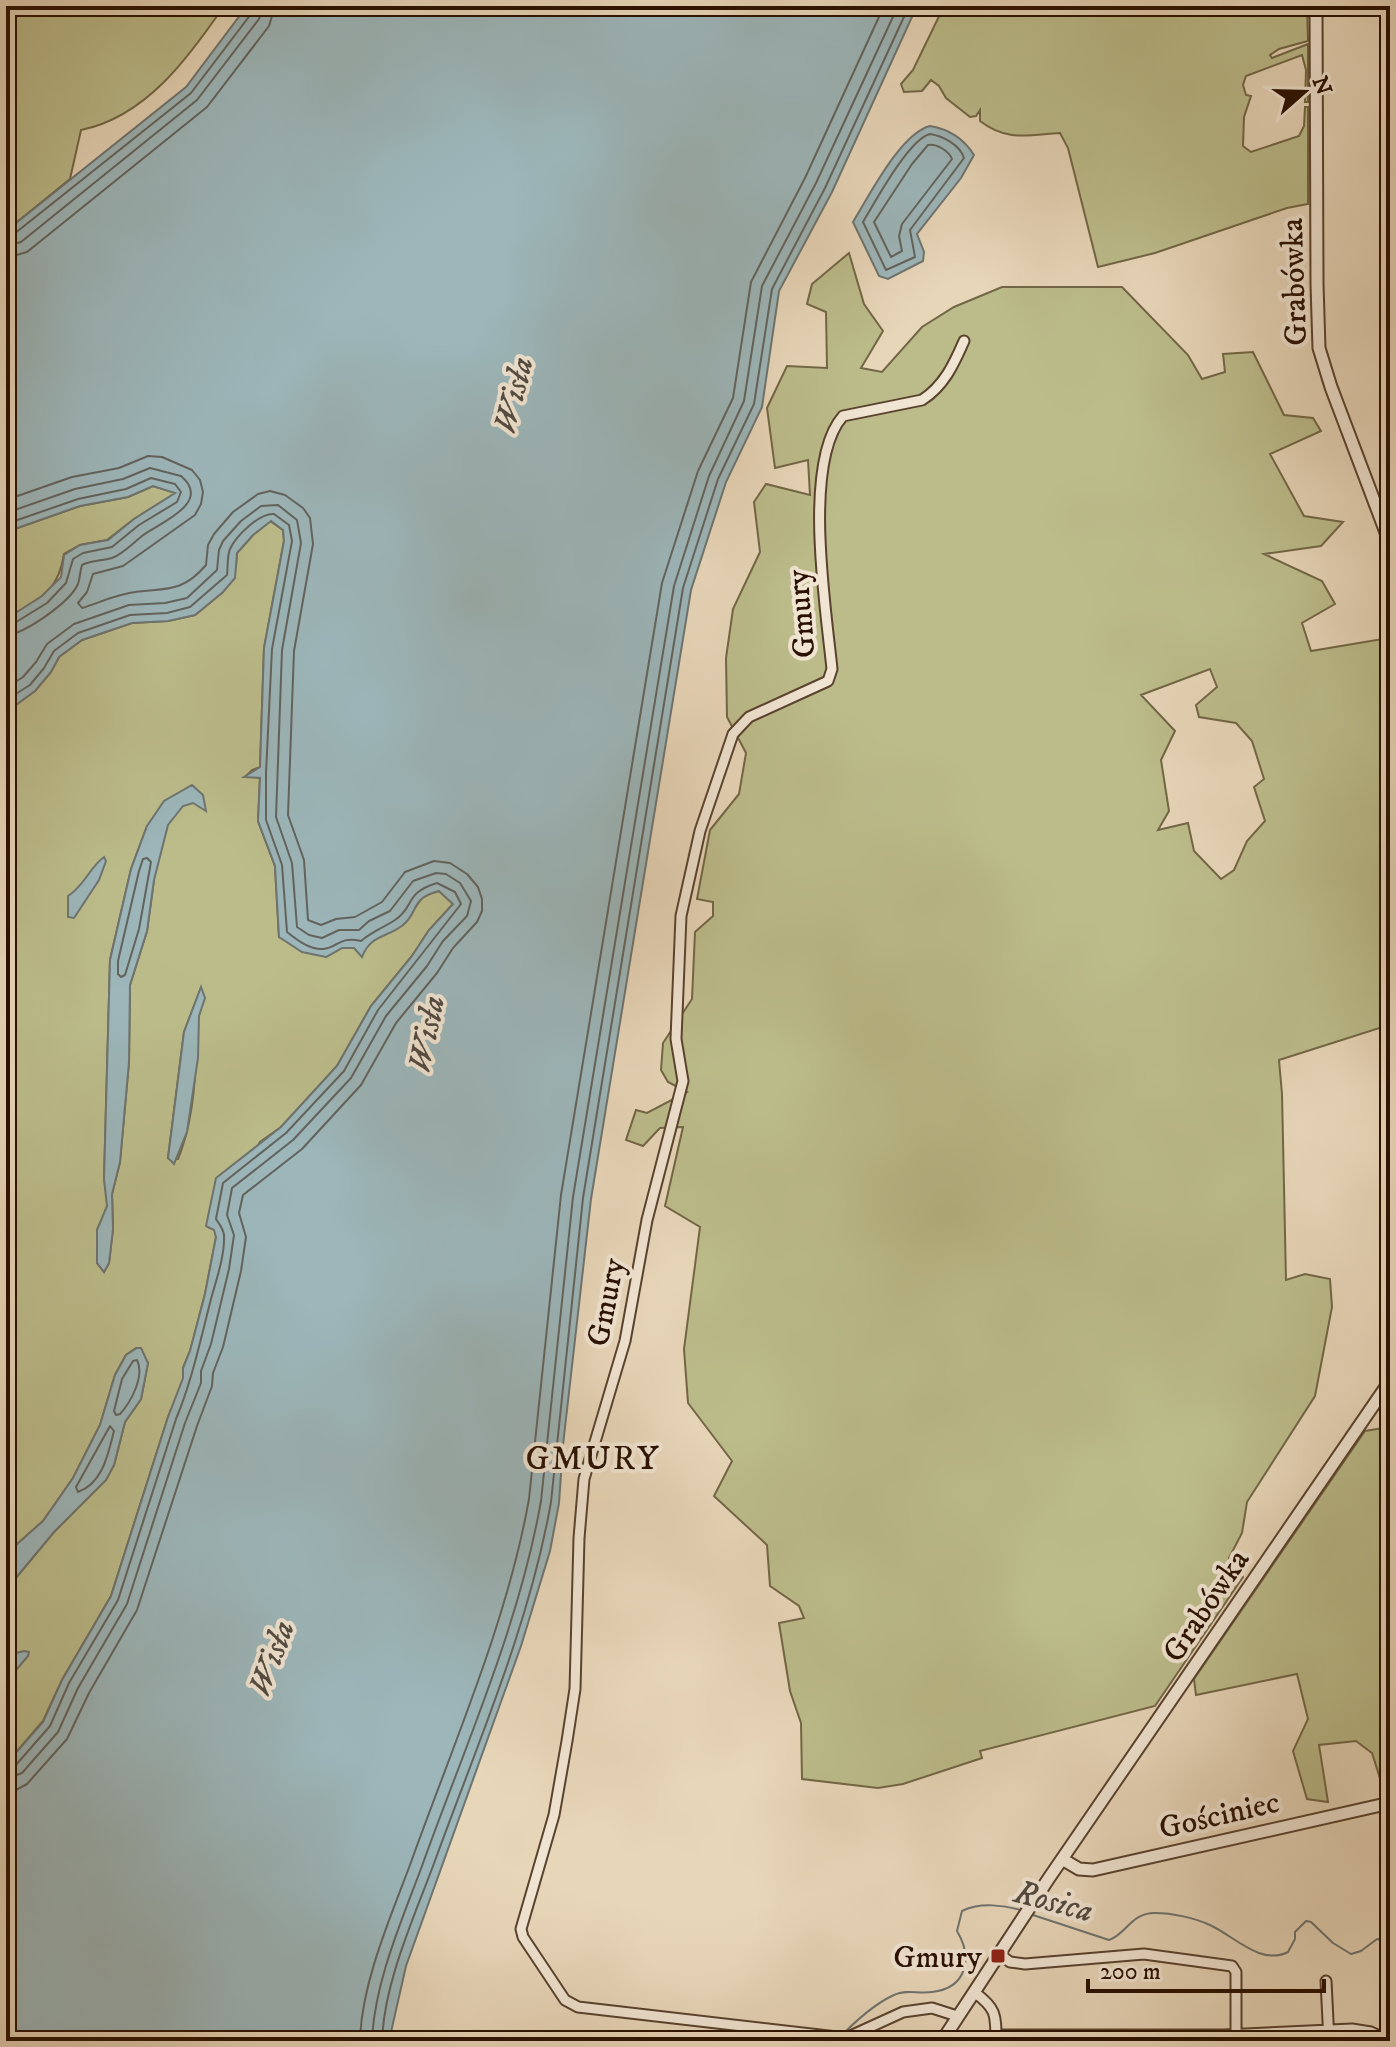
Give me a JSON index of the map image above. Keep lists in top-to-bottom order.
{
  "streets": {
    "street": ["Grabówka", "Gmury", "Gościniec"]
  },
  "crossings": [
    ["Grabówka", "Gmury"],
    ["Grabówka", "Gościniec"]
  ],
  "districts": ["GMURY"],
  "water": ["Wisła", "Rosica"],
  "places": {
    "transit": ["Gmury"]
  },
  "scale_bar": "200 m",
  "north": "right"
}
